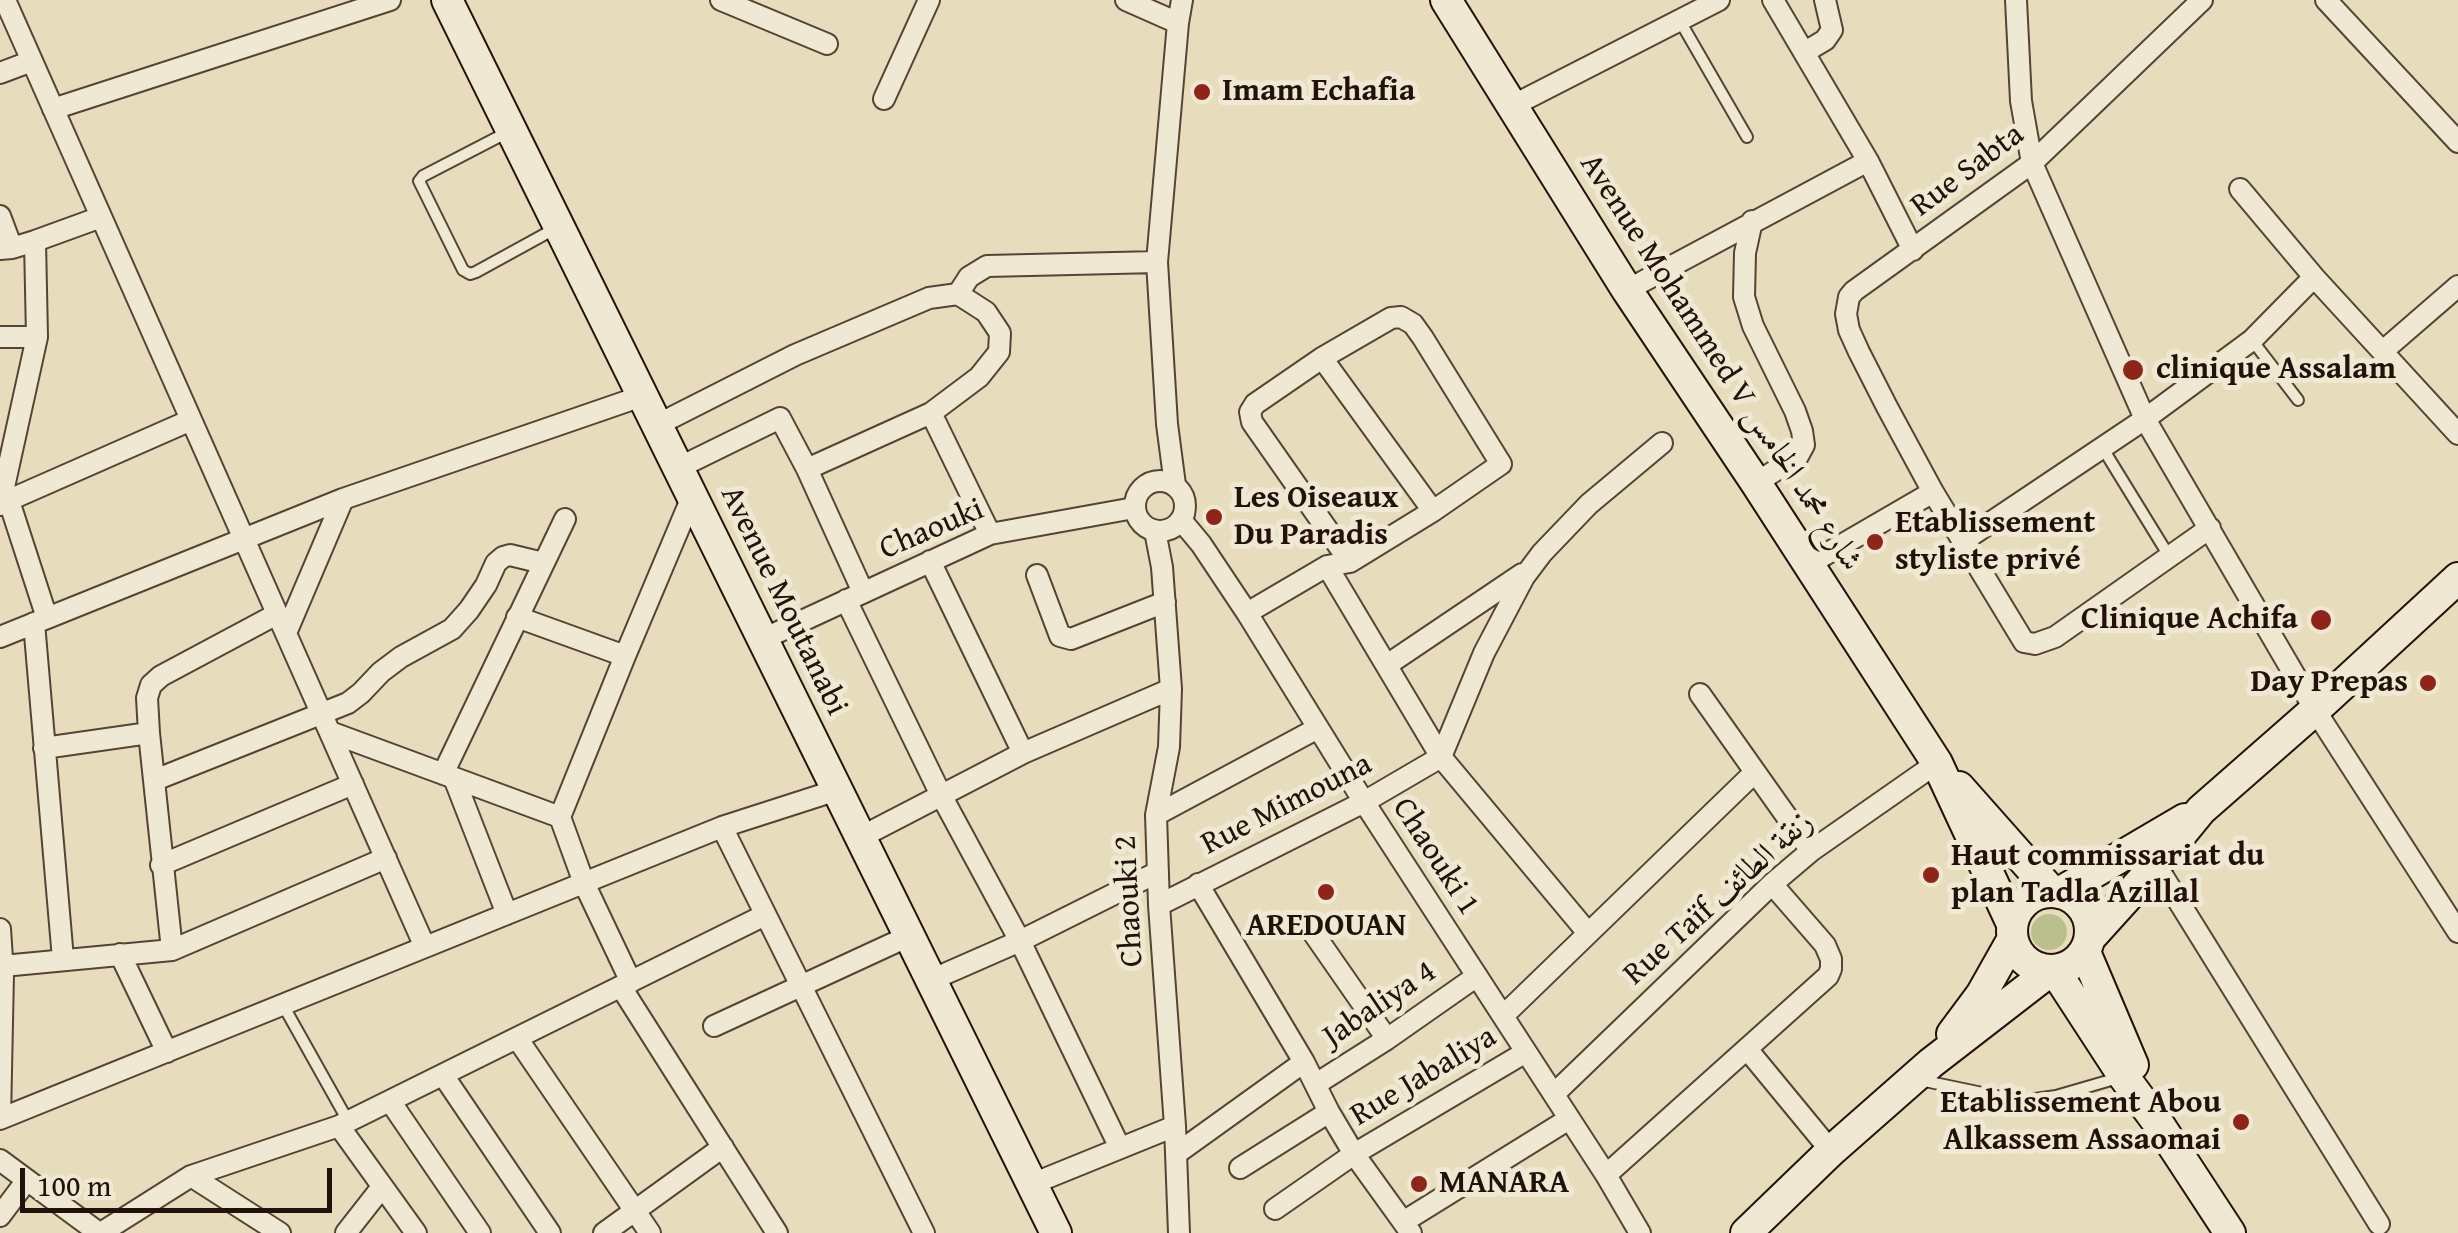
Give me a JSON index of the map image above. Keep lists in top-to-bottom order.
{
  "streets": {
    "street": [
      "Rue Sabta",
      "Avenue Mohammed V شارع محمد الخامس",
      "Chaouki",
      "Avenue Moutanabi",
      "Rue Mimouna",
      "Chaouki 1",
      "Rue Taïf زنقة الطائف",
      "Chaouki 2",
      "Jabaliya 4",
      "Rue Jabaliya"
    ]
  },
  "crossings": [
    ["Avenue Mohammed V شارع محمد الخامس", "Rue Taïf زنقة الطائف"],
    ["Chaouki", "Avenue Moutanabi"],
    ["Chaouki", "Chaouki 1"],
    ["Chaouki", "Chaouki 2"],
    ["Rue Mimouna", "Chaouki 1"],
    ["Rue Mimouna", "Chaouki 2"],
    ["Rue Mimouna", "Rue Jabaliya"],
    ["Chaouki 1", "Rue Taïf زنقة الطائف"],
    ["Chaouki 1", "Chaouki 2"],
    ["Chaouki 1", "Jabaliya 4"],
    ["Chaouki 1", "Rue Jabaliya"],
    ["Jabaliya 4", "Rue Jabaliya"]
  ],
  "places": [
    "Imam Echafia",
    "clinique Assalam",
    "Les Oiseaux Du Paradis",
    "Etablissement styliste privé",
    "Clinique Achifa",
    "Day Prepas",
    "Haut commissariat du plan Tadla Azillal",
    "AREDOUAN",
    "Etablissement Abou Alkassem Assaomai",
    "MANARA"
  ],
  "scale_bar": "100 m"
}
